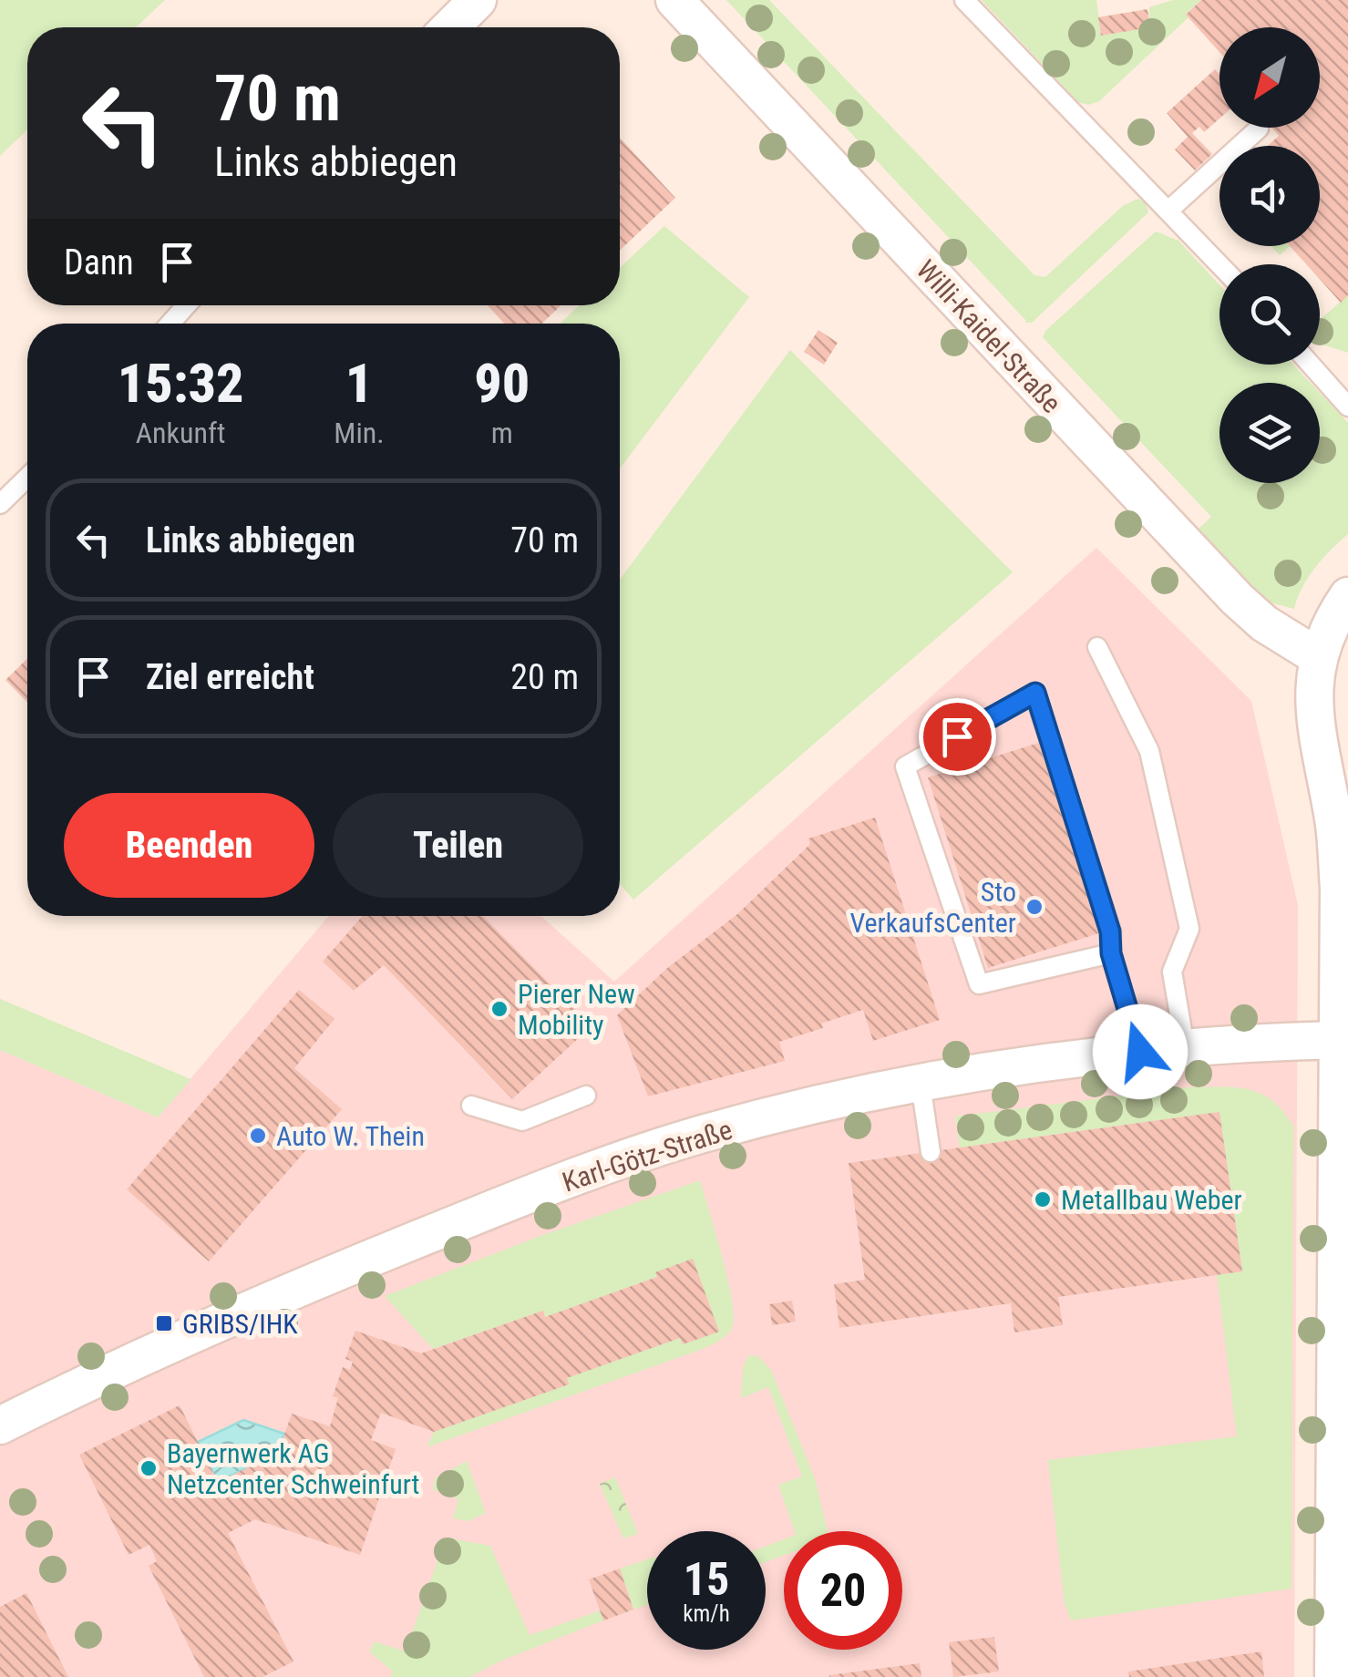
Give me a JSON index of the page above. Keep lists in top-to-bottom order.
{
  "streets": {
    "street": ["Willi-Kaidel-Straße", "Karl-Götz-Straße"]
  },
  "places": {
    "other": [
      "Sto VerkaufsCenter",
      "Pierer New Mobility",
      "Auto W. Thein",
      "Metallbau Weber",
      "Bayernwerk AG Netzcenter Schweinfurt"
    ],
    "transit": ["GRIBS/IHK"]
  },
  "north": "bottom left",
  "page": {
    "turn": ["70 m", "Links abbiegen"],
    "then": "Dann",
    "eta": [
      "15:32",
      "Ankunft",
      "1",
      "Min.",
      "90",
      "m"
    ],
    "list": [
      {
        "name": "Links abbiegen",
        "value": "70 m"
      },
      {
        "name": "Ziel erreicht",
        "value": "20 m"
      }
    ],
    "buttons": ["Beenden", "Teilen"],
    "speed": "15 km/h",
    "limit": "20"
  }
}
